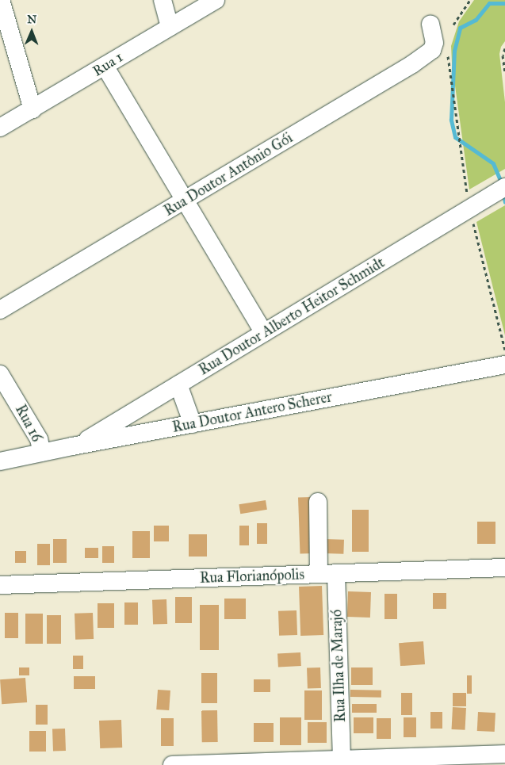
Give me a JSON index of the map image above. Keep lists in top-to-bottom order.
{
  "streets": {
    "street": [
      "Rua 1",
      "Rua Doutor Antônio Gói",
      "Rua Doutor Alberto Heitor Schmidt",
      "Rua Doutor Antero Scherer",
      "Rua 16",
      "Rua Florianópolis",
      "Rua Ilha de Marajó"
    ]
  },
  "crossings": [
    ["Rua Doutor Alberto Heitor Schmidt", "Rua Doutor Antero Scherer"],
    ["Rua Doutor Antero Scherer", "Rua 16"],
    ["Rua Florianópolis", "Rua Ilha de Marajó"]
  ],
  "north": "top"
}
